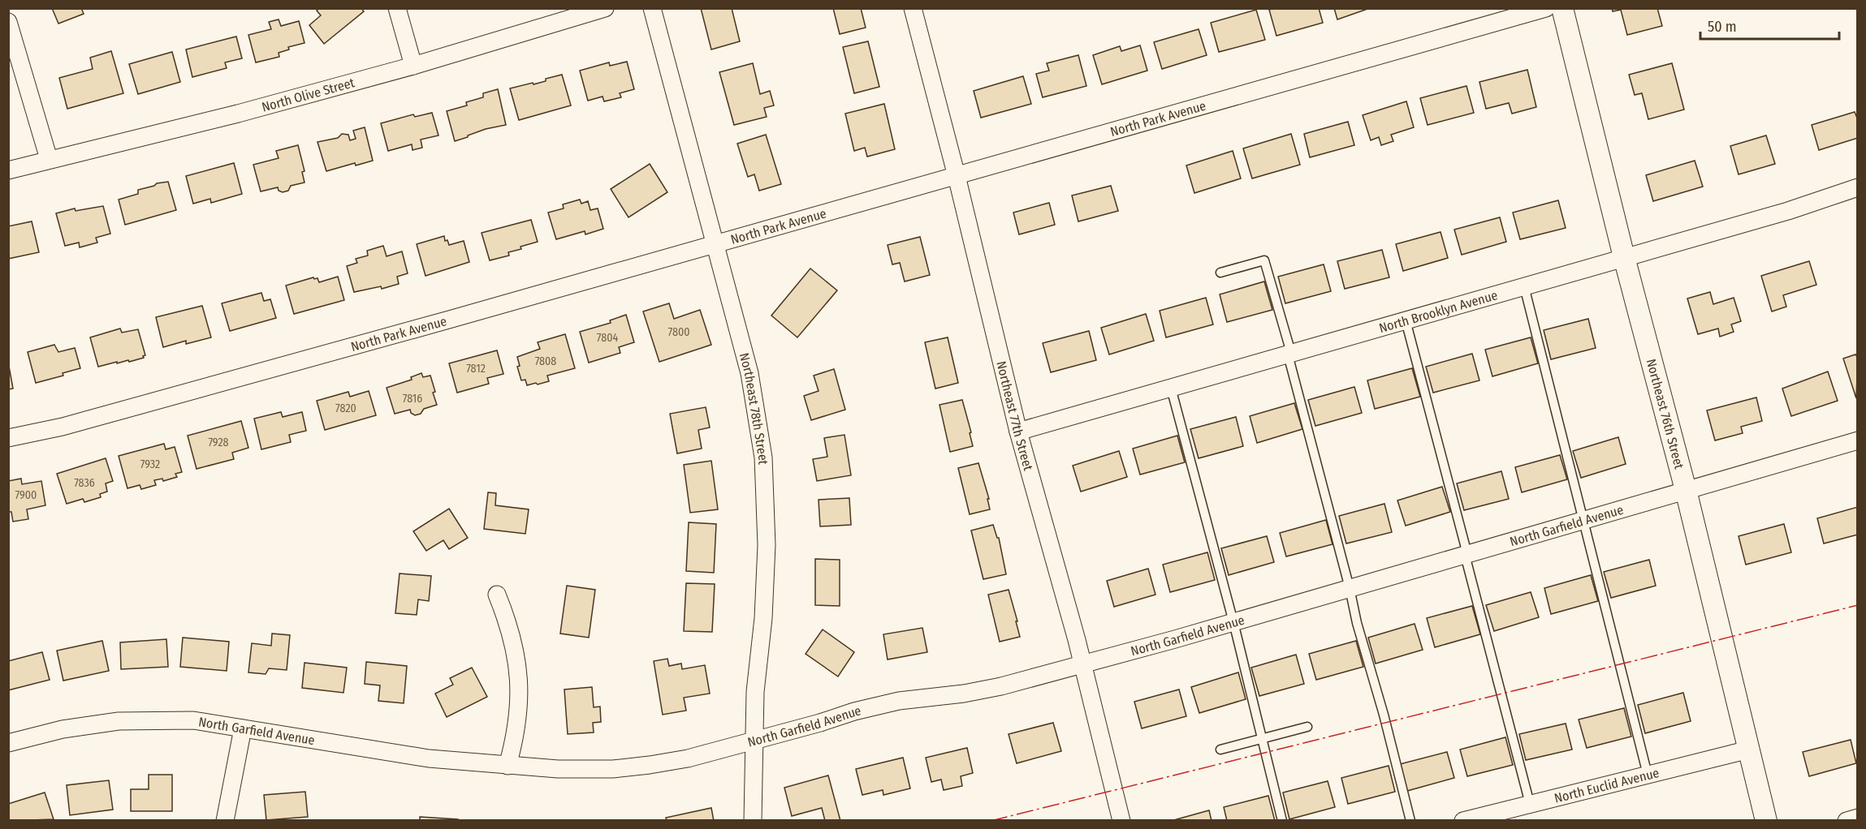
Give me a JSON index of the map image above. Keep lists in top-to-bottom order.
{
  "streets": {
    "street": [
      "North Olive Street",
      "North Park Avenue",
      "North Brooklyn Avenue",
      "Northeast 78th Street",
      "Northeast 76th Street",
      "Northeast 77th Street",
      "North Garfield Avenue",
      "North Euclid Avenue"
    ]
  },
  "crossings": [
    ["North Park Avenue", "Northeast 78th Street"],
    ["North Park Avenue", "Northeast 77th Street"],
    ["North Brooklyn Avenue", "Northeast 76th Street"],
    ["North Brooklyn Avenue", "Northeast 77th Street"],
    ["Northeast 78th Street", "North Garfield Avenue"],
    ["Northeast 76th Street", "North Garfield Avenue"],
    ["Northeast 76th Street", "North Euclid Avenue"],
    ["Northeast 77th Street", "North Garfield Avenue"]
  ],
  "house_numbers": [
    "7800",
    "7804",
    "7808",
    "7812",
    "7816",
    "7820",
    "7928",
    "7932",
    "7836",
    "7900"
  ],
  "scale_bar": "50 m"
}
